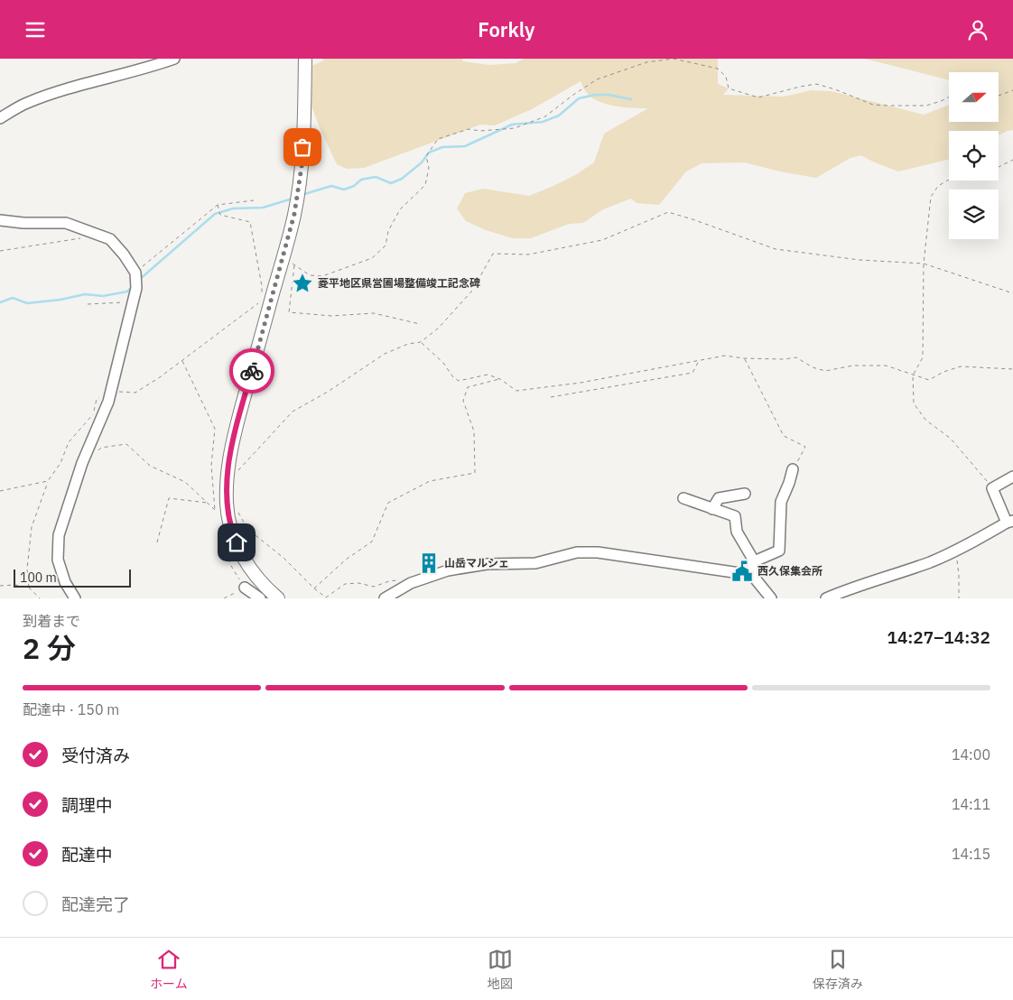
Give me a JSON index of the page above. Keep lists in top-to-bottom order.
{
  "places": {
    "place": ["菱平地区県営圃場整備竣工記念碑"],
    "building": ["山岳マルシェ"],
    "public building": ["西久保集会所"]
  },
  "scale_bar": "100 m",
  "north": "right",
  "page": {
    "header": "Forkly",
    "scale": "100 m",
    "heading": ["2 分", "到着まで", "14:27–14:32"],
    "bar": "配達中 · 150 m",
    "list": [
      ["受付済み", "14:00"],
      ["調理中", "14:11"],
      ["配達中", "14:15"],
      "配達完了"
    ],
    "tabs": ["ホーム", "地図", "保存済み"]
  }
}
